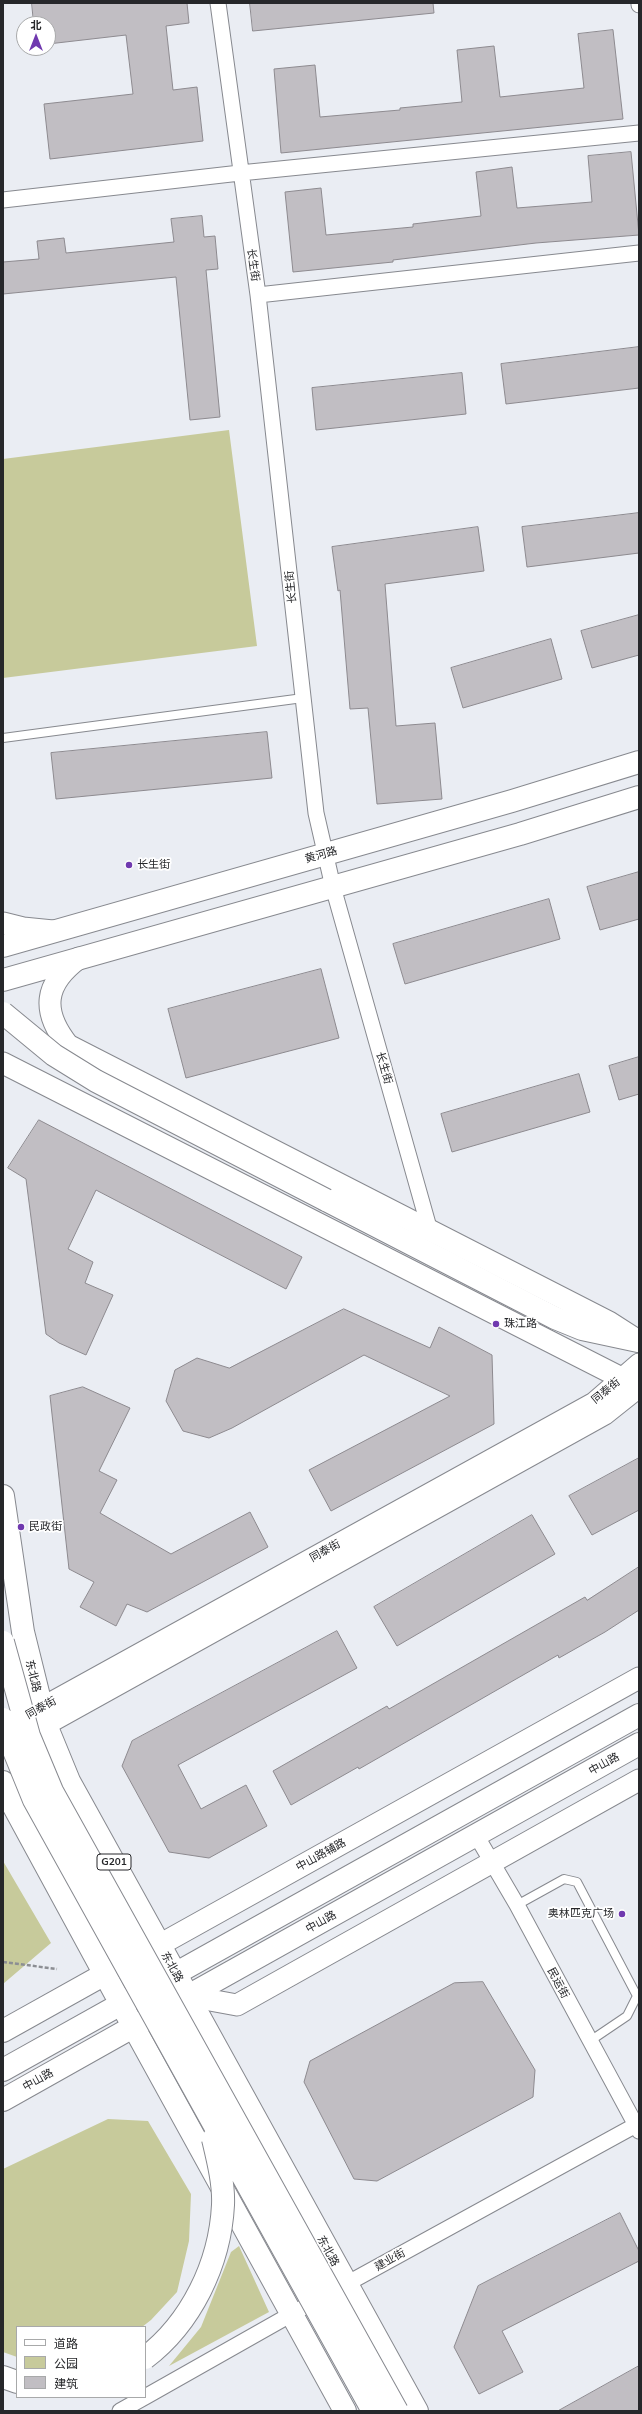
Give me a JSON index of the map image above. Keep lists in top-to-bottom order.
{
  "streets": {
    "main road": [
      "黄河路",
      "东北路",
      "中山路",
      "中山路辅路",
      "G201"
    ],
    "street": [
      "长生街",
      "同泰街",
      "民运街",
      "建业街"
    ]
  },
  "crossings": [
    ["长生街", "黄河路"],
    ["同泰街", "东北路"],
    ["东北路", "中山路"],
    ["东北路", "中山路辅路"],
    ["东北路", "建业街"],
    ["中山路", "民运街"],
    ["民运街", "建业街"]
  ],
  "places": [
    "长生街",
    "珠江路",
    "民政街",
    "奥林匹克广场"
  ],
  "legend": ["道路", "公园", "建筑"],
  "north": "top"
}
